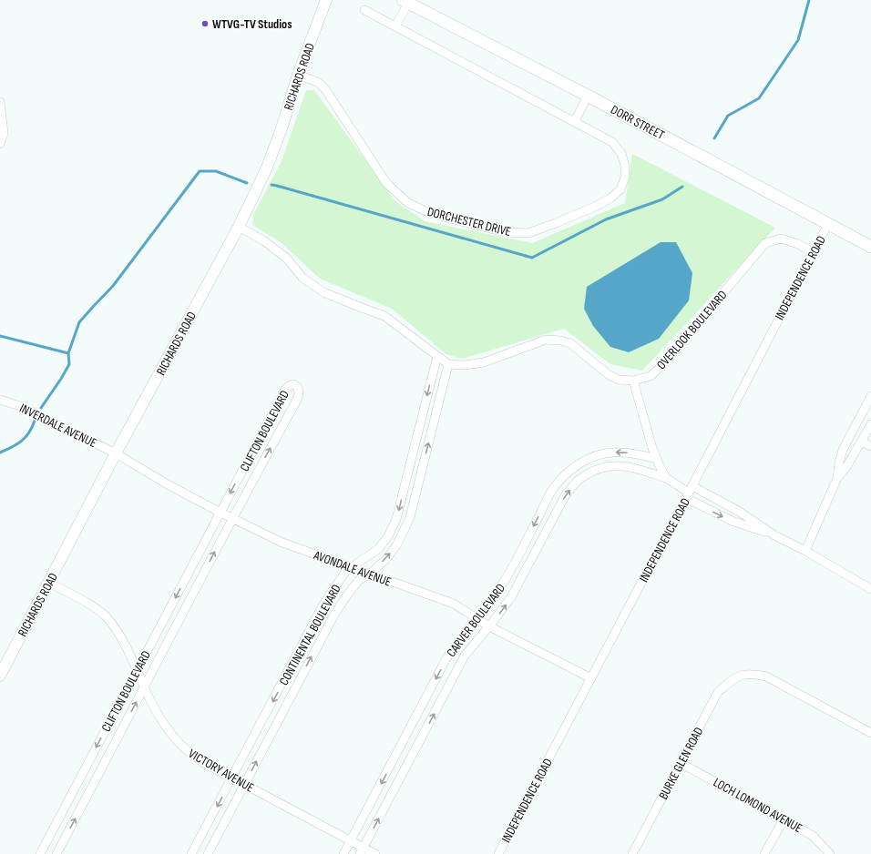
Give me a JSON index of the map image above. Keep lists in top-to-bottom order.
{
  "streets": {
    "main road": ["DORR STREET"],
    "street": [
      "RICHARDS ROAD",
      "DORCHESTER DRIVE",
      "INDEPENDENCE ROAD",
      "OVERLOOK BOULEVARD",
      "INVERDALE AVENUE",
      "CLIFTON BOULEVARD",
      "AVONDALE AVENUE",
      "CARVER BOULEVARD",
      "CONTINENTAL BOULEVARD",
      "BURKE GLEN ROAD",
      "VICTORY AVENUE",
      "LOCH LOMOND AVENUE"
    ]
  },
  "crossings": [
    ["RICHARDS ROAD", "DORCHESTER DRIVE"],
    ["RICHARDS ROAD", "INVERDALE AVENUE"],
    ["RICHARDS ROAD", "AVONDALE AVENUE"],
    ["RICHARDS ROAD", "VICTORY AVENUE"],
    ["DORR STREET", "INDEPENDENCE ROAD"],
    ["INDEPENDENCE ROAD", "OVERLOOK BOULEVARD"],
    ["INDEPENDENCE ROAD", "AVONDALE AVENUE"],
    ["INDEPENDENCE ROAD", "CARVER BOULEVARD"],
    ["OVERLOOK BOULEVARD", "CONTINENTAL BOULEVARD"],
    ["INVERDALE AVENUE", "AVONDALE AVENUE"],
    ["CLIFTON BOULEVARD", "AVONDALE AVENUE"],
    ["CLIFTON BOULEVARD", "VICTORY AVENUE"],
    ["AVONDALE AVENUE", "CARVER BOULEVARD"],
    ["AVONDALE AVENUE", "CONTINENTAL BOULEVARD"],
    ["CARVER BOULEVARD", "VICTORY AVENUE"],
    ["CONTINENTAL BOULEVARD", "VICTORY AVENUE"],
    ["BURKE GLEN ROAD", "LOCH LOMOND AVENUE"]
  ],
  "places": ["WTVG-TV Studios"]
}
